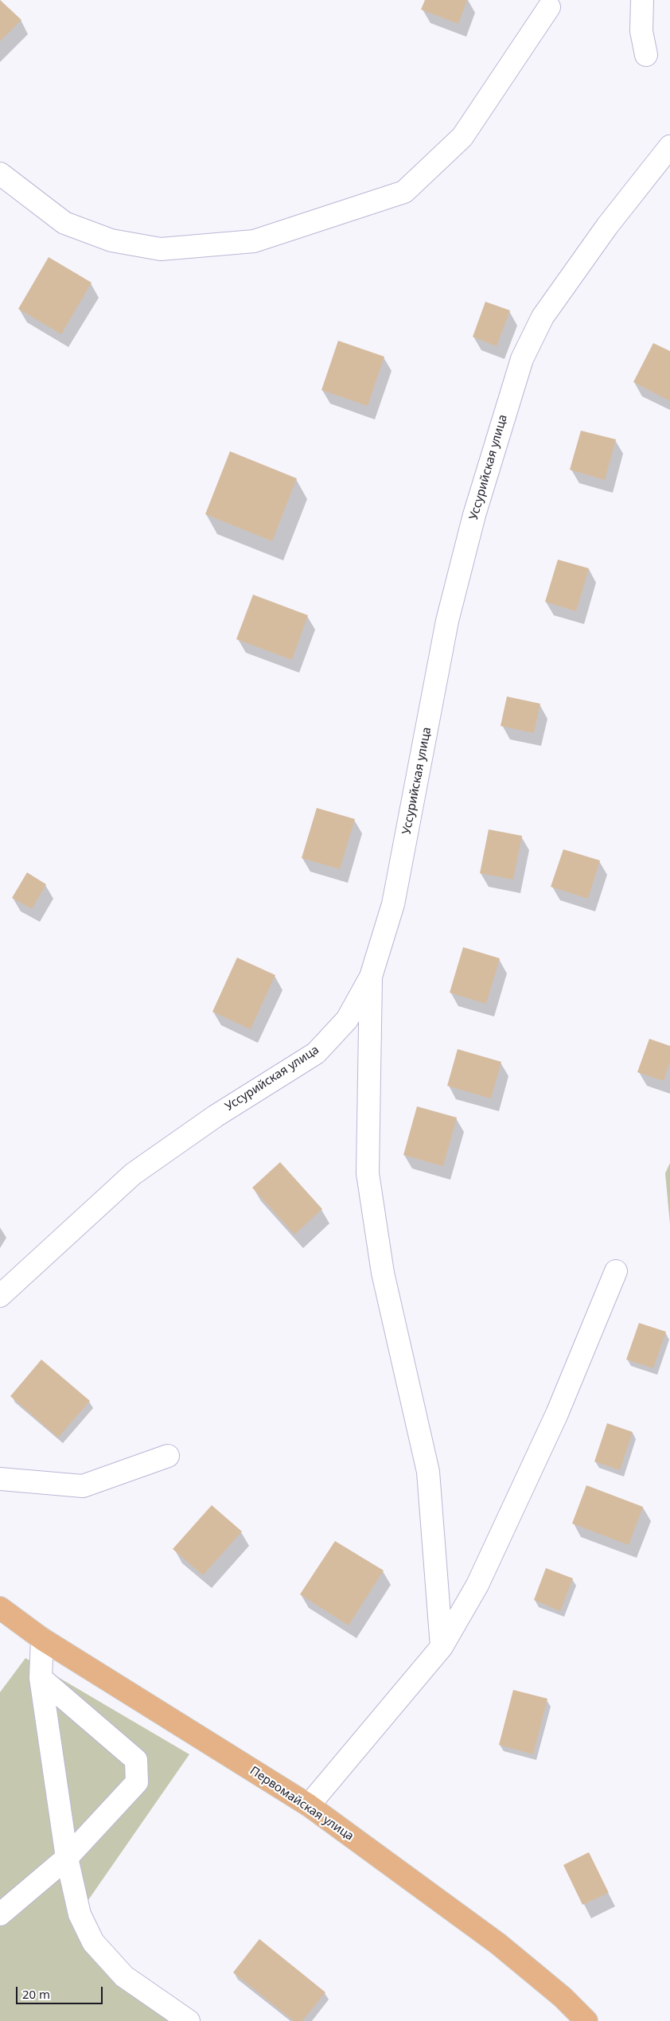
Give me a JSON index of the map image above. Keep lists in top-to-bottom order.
{
  "streets": {
    "main road": ["Первомайская улица"],
    "street": ["Уссурийская улица"]
  },
  "scale_bar": "20 m"
}
